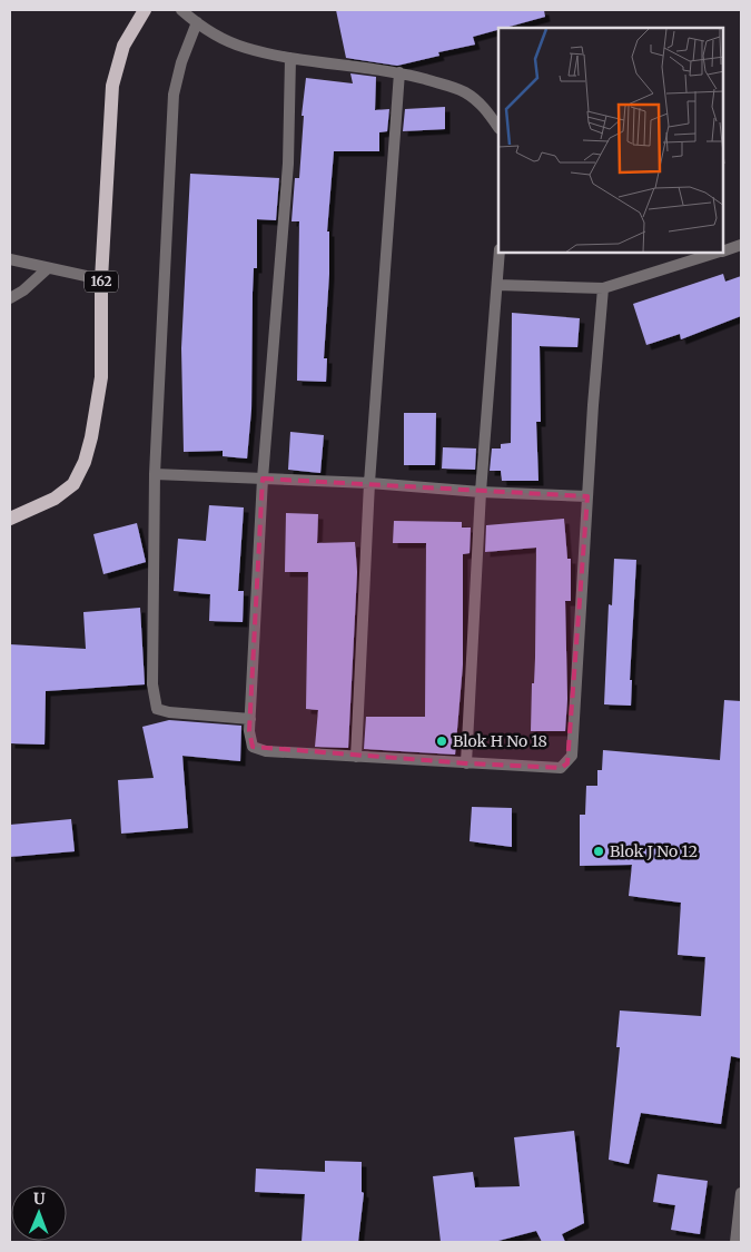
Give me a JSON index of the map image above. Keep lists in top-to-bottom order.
{
  "streets": {
    "main road": ["162"]
  },
  "places": ["Blok H No 18", "Blok J No 12"],
  "north": "top"
}
